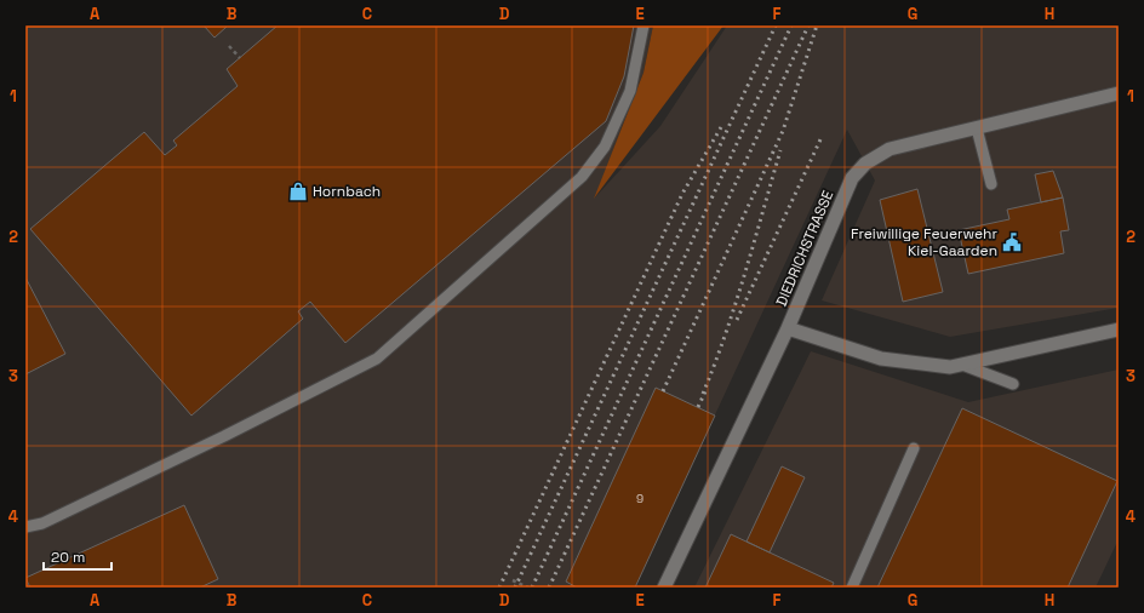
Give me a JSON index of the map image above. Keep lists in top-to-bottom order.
{
  "streets": {
    "street": ["DIEDRICHSTRASSE"]
  },
  "places": {
    "shop": ["Hornbach"],
    "public building": ["Freiwillige Feuerwehr Kiel-Gaarden"]
  },
  "house_numbers": ["9"],
  "scale_bar": "20 m",
  "grid": {
    "columns": [
      "A",
      "B",
      "C",
      "D",
      "E",
      "F",
      "G",
      "H"
    ],
    "rows": [
      "1",
      "2",
      "3",
      "4"
    ]
  }
}
